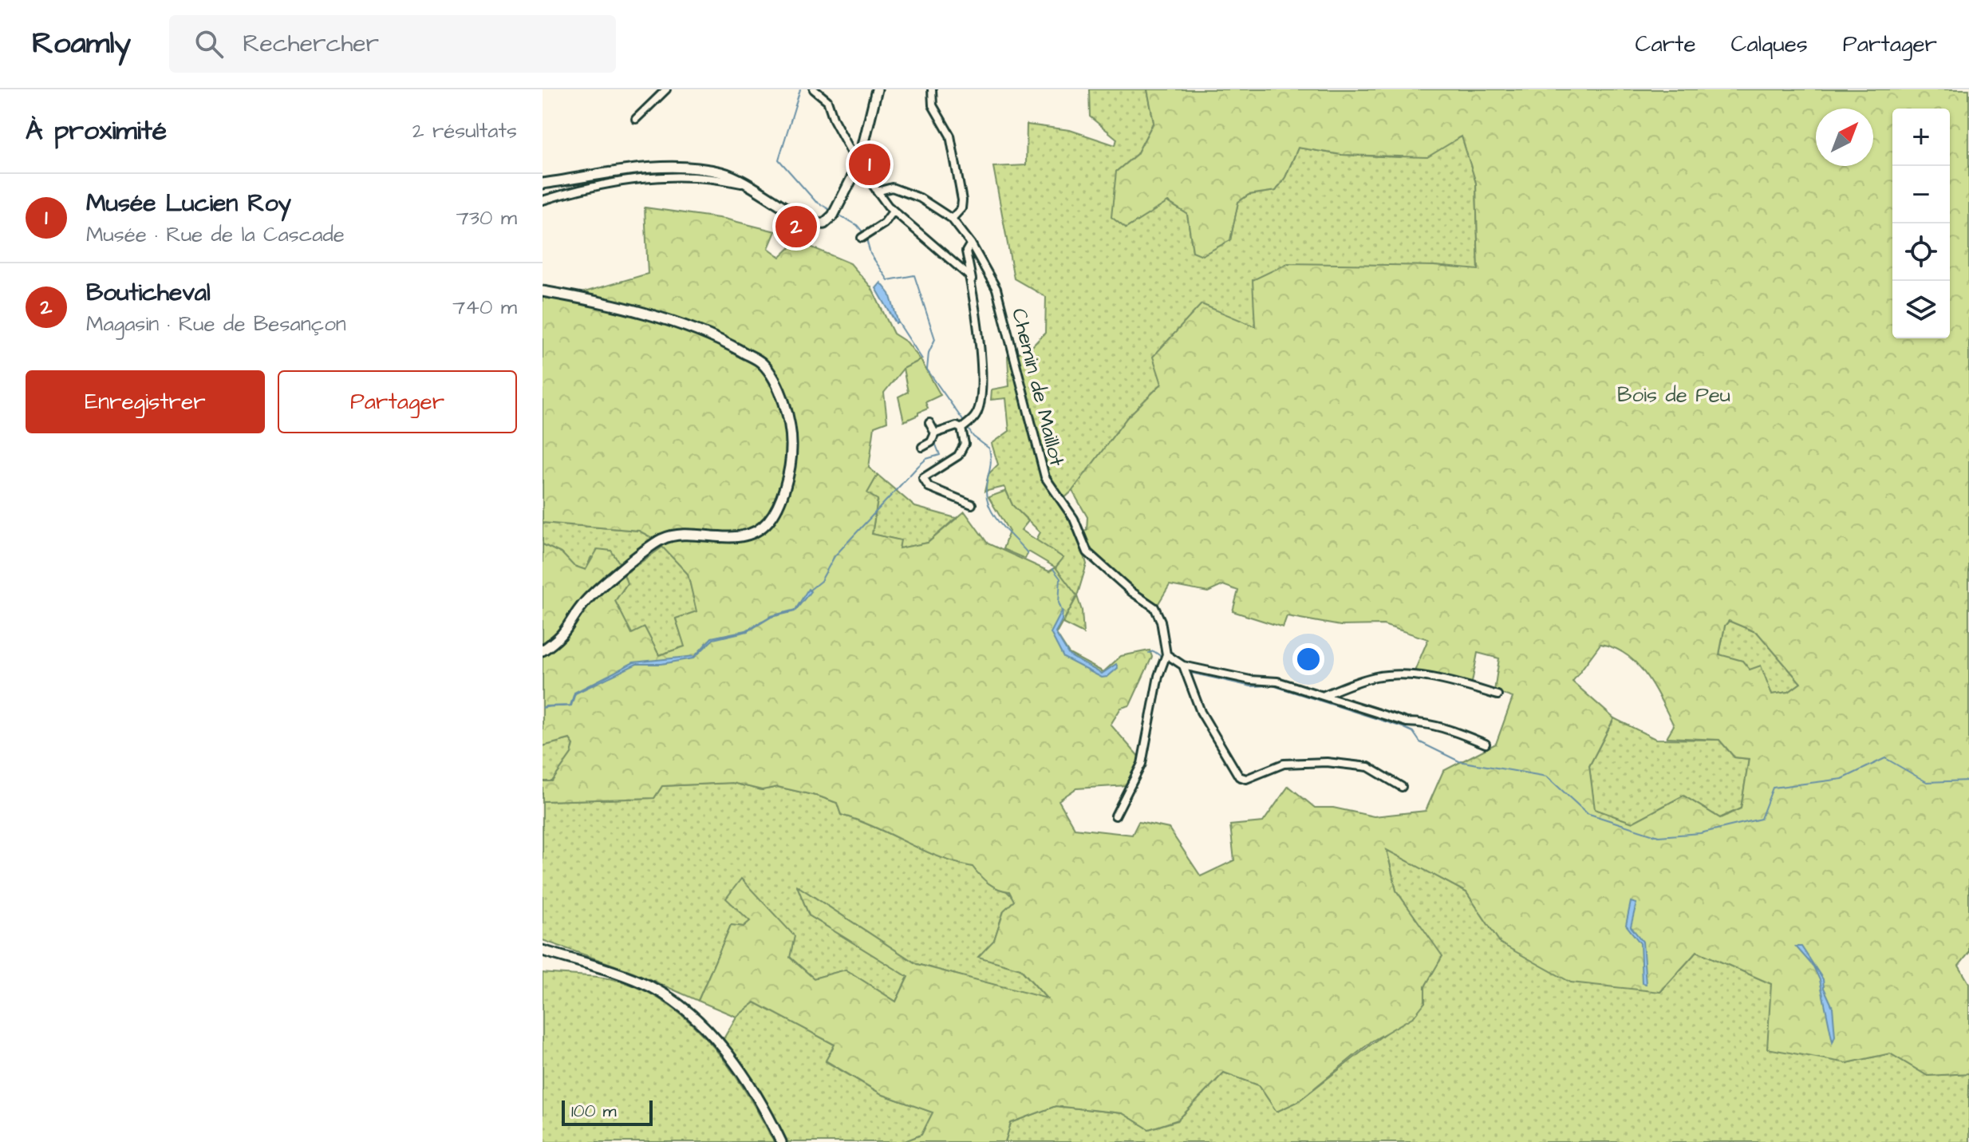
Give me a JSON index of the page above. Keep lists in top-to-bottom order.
{
  "streets": {
    "street": ["Chemin de Maillot"]
  },
  "parks": ["Bois de Peu"],
  "scale_bar": "100 m",
  "north": "top right",
  "page": {
    "header": "Roamly",
    "search": "Rechercher",
    "nav": ["Carte", "Calques", "Partager"],
    "heading": ["À proximité", "2 résultats"],
    "map_buttons": ["+", "−"],
    "pins": ["1", "2"],
    "list": [
      {
        "mark": "1",
        "name": "Musée Lucien Roy",
        "note": "Musée · Rue de la Cascade",
        "value": "730 m"
      },
      {
        "mark": "2",
        "name": "Bouticheval",
        "note": "Magasin · Rue de Besançon",
        "value": "740 m"
      }
    ],
    "buttons": ["Enregistrer", "Partager"],
    "scale": "100 m"
  }
}
